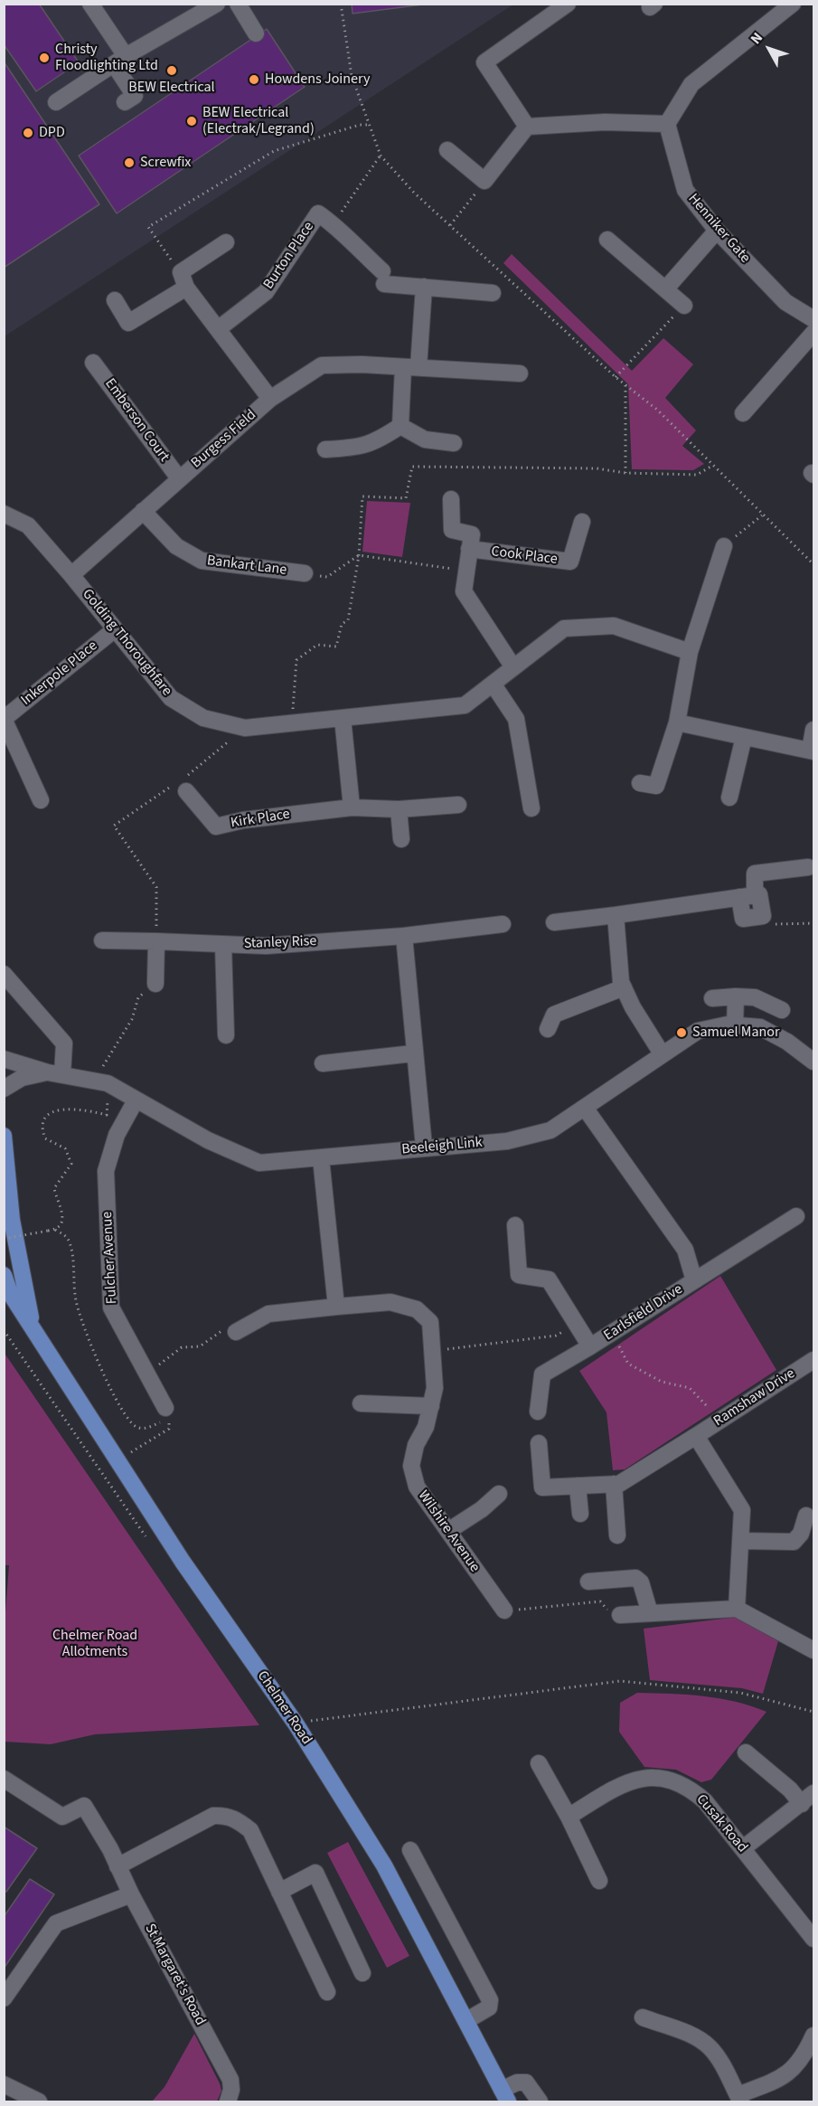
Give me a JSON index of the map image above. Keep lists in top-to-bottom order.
{
  "streets": {
    "main road": ["Chelmer Road"],
    "street": [
      "Henniker Gate",
      "Burton Place",
      "Emberson Court",
      "Burgess Field",
      "Cook Place",
      "Bankart Lane",
      "Golding Thoroughfare",
      "Inkerpole Place",
      "Kirk Place",
      "Stanley Rise",
      "Beeleigh Link",
      "Fulcher Avenue",
      "Earlsfield Drive",
      "Ramshaw Drive",
      "Wilshire Avenue",
      "Cusak Road",
      "St Margaret's Road"
    ]
  },
  "crossings": [
    ["Emberson Court", "Burgess Field"],
    ["Burgess Field", "Bankart Lane"],
    ["Burgess Field", "Golding Thoroughfare"],
    ["Cook Place", "Golding Thoroughfare"],
    ["Golding Thoroughfare", "Inkerpole Place"],
    ["Beeleigh Link", "Fulcher Avenue"],
    ["Beeleigh Link", "Earlsfield Drive"]
  ],
  "parks": ["Chelmer Road Allotments"],
  "places": [
    "Christy Floodlighting Ltd",
    "BEW Electrical",
    "Howdens Joinery",
    "BEW Electrical (Electrak/Legrand)",
    "DPD",
    "Screwfix",
    "Samuel Manor"
  ],
  "north": "top left"
}
